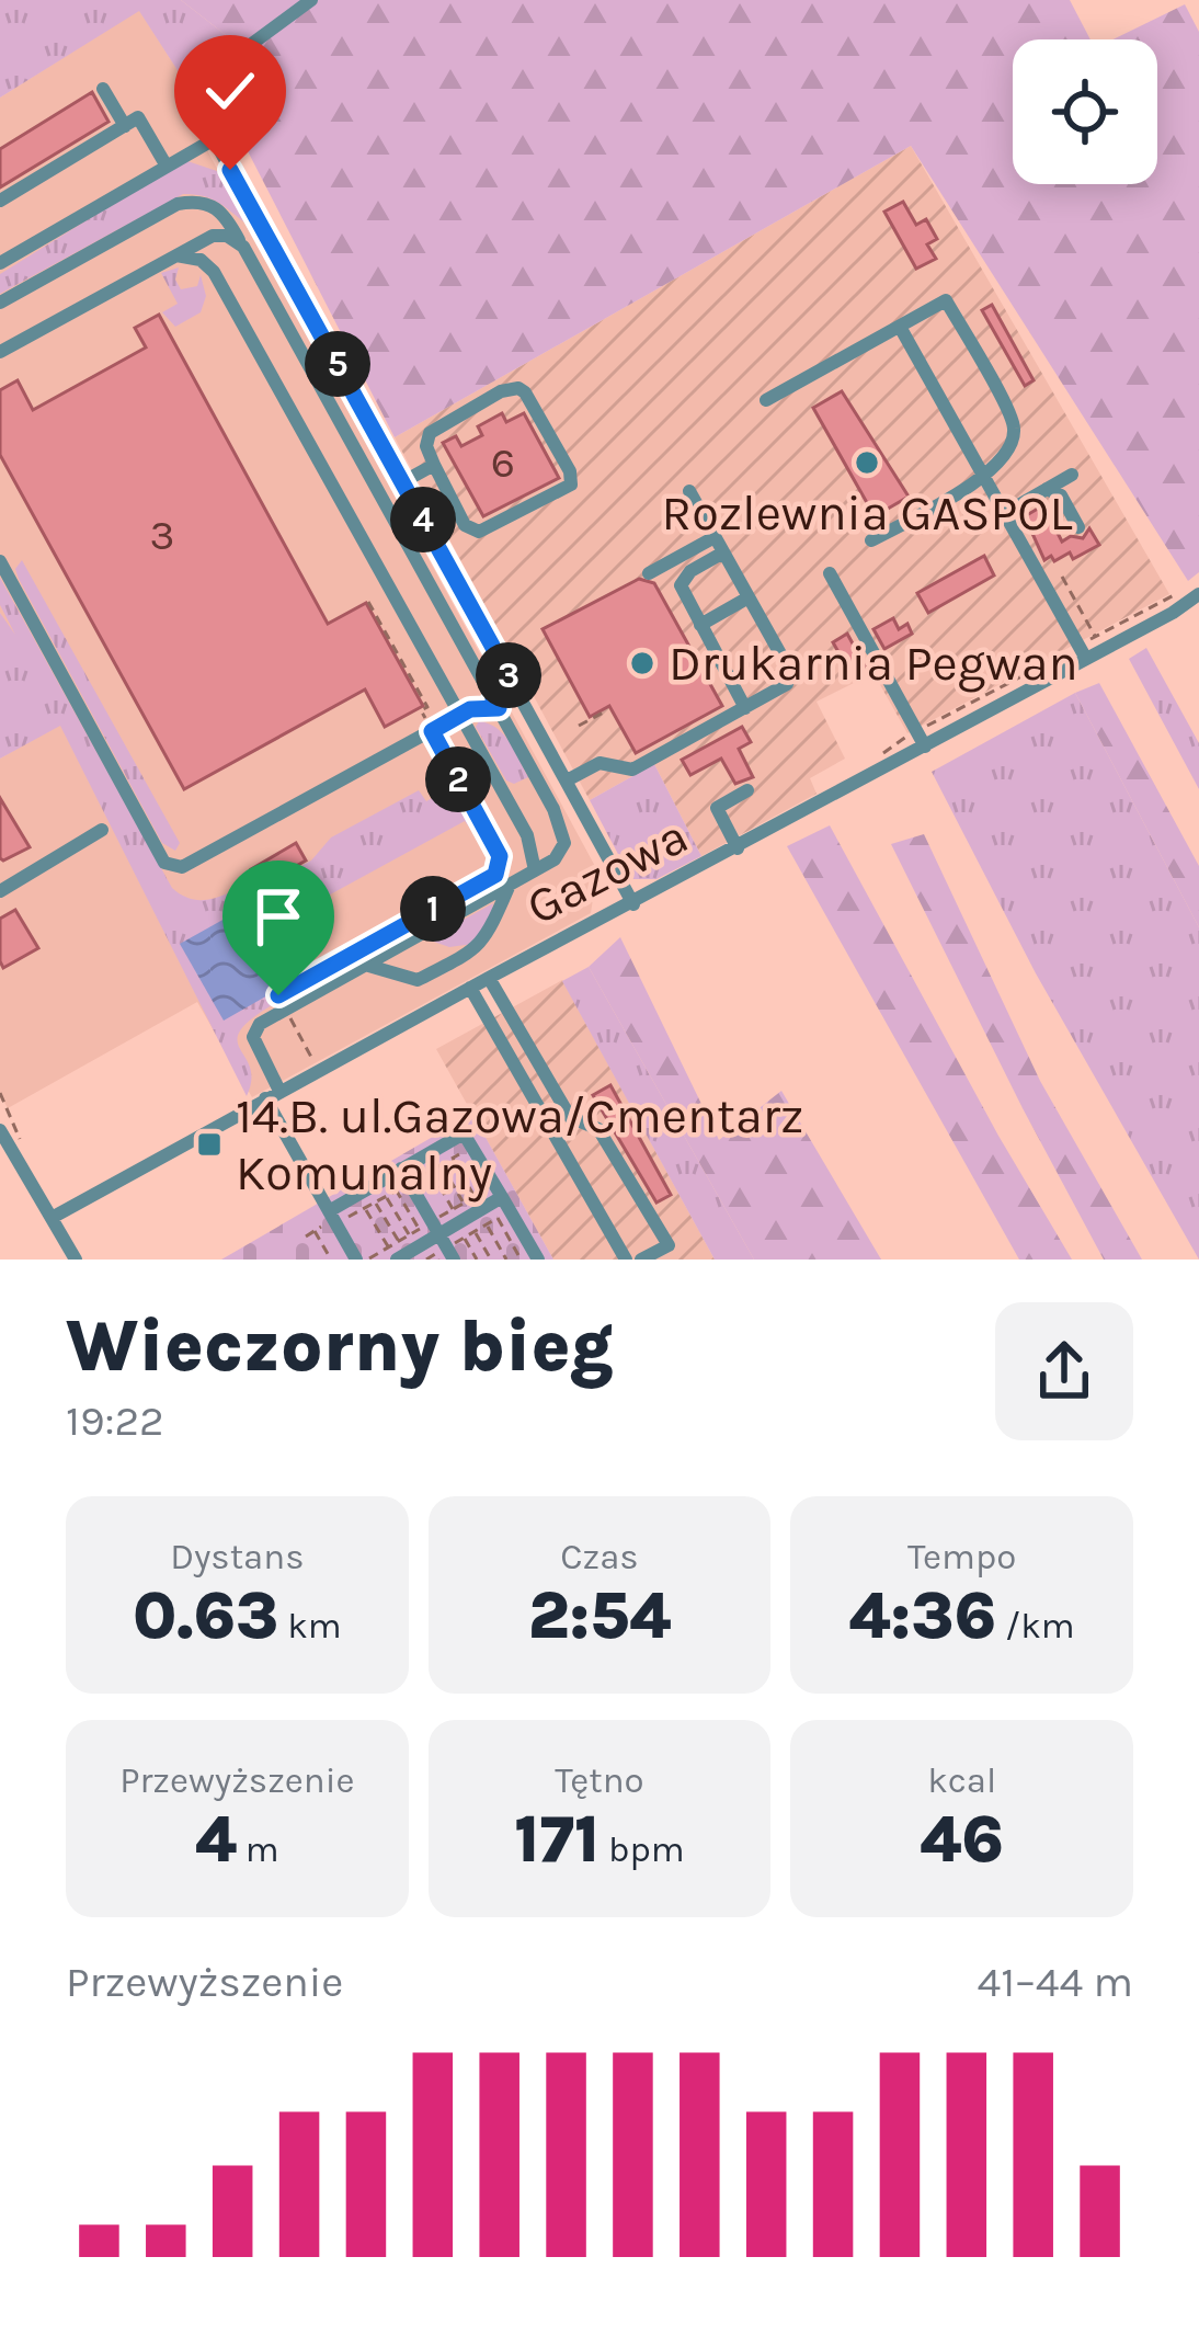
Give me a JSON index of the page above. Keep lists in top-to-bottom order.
{
  "streets": {
    "street": ["Gazowa"]
  },
  "places": {
    "other": ["Rozlewnia GASPOL", "Drukarnia Pegwan"],
    "transit": ["14.B. ul.Gazowa/Cmentarz Komunalny"]
  },
  "house_numbers": ["6", "3"],
  "page": {
    "pins": [
      "5",
      "4",
      "3",
      "2",
      "1"
    ],
    "heading": ["Wieczorny bieg", "19:22"],
    "stats": [
      ["Dystans", "0.63 km"],
      ["Czas", "2:54"],
      ["Tempo", "4:36 /km"],
      ["Przewyższenie", "4 m"],
      ["Tętno", "171 bpm"],
      ["kcal", "46"]
    ],
    "chart": ["Przewyższenie", "41–44 m"]
  }
}
